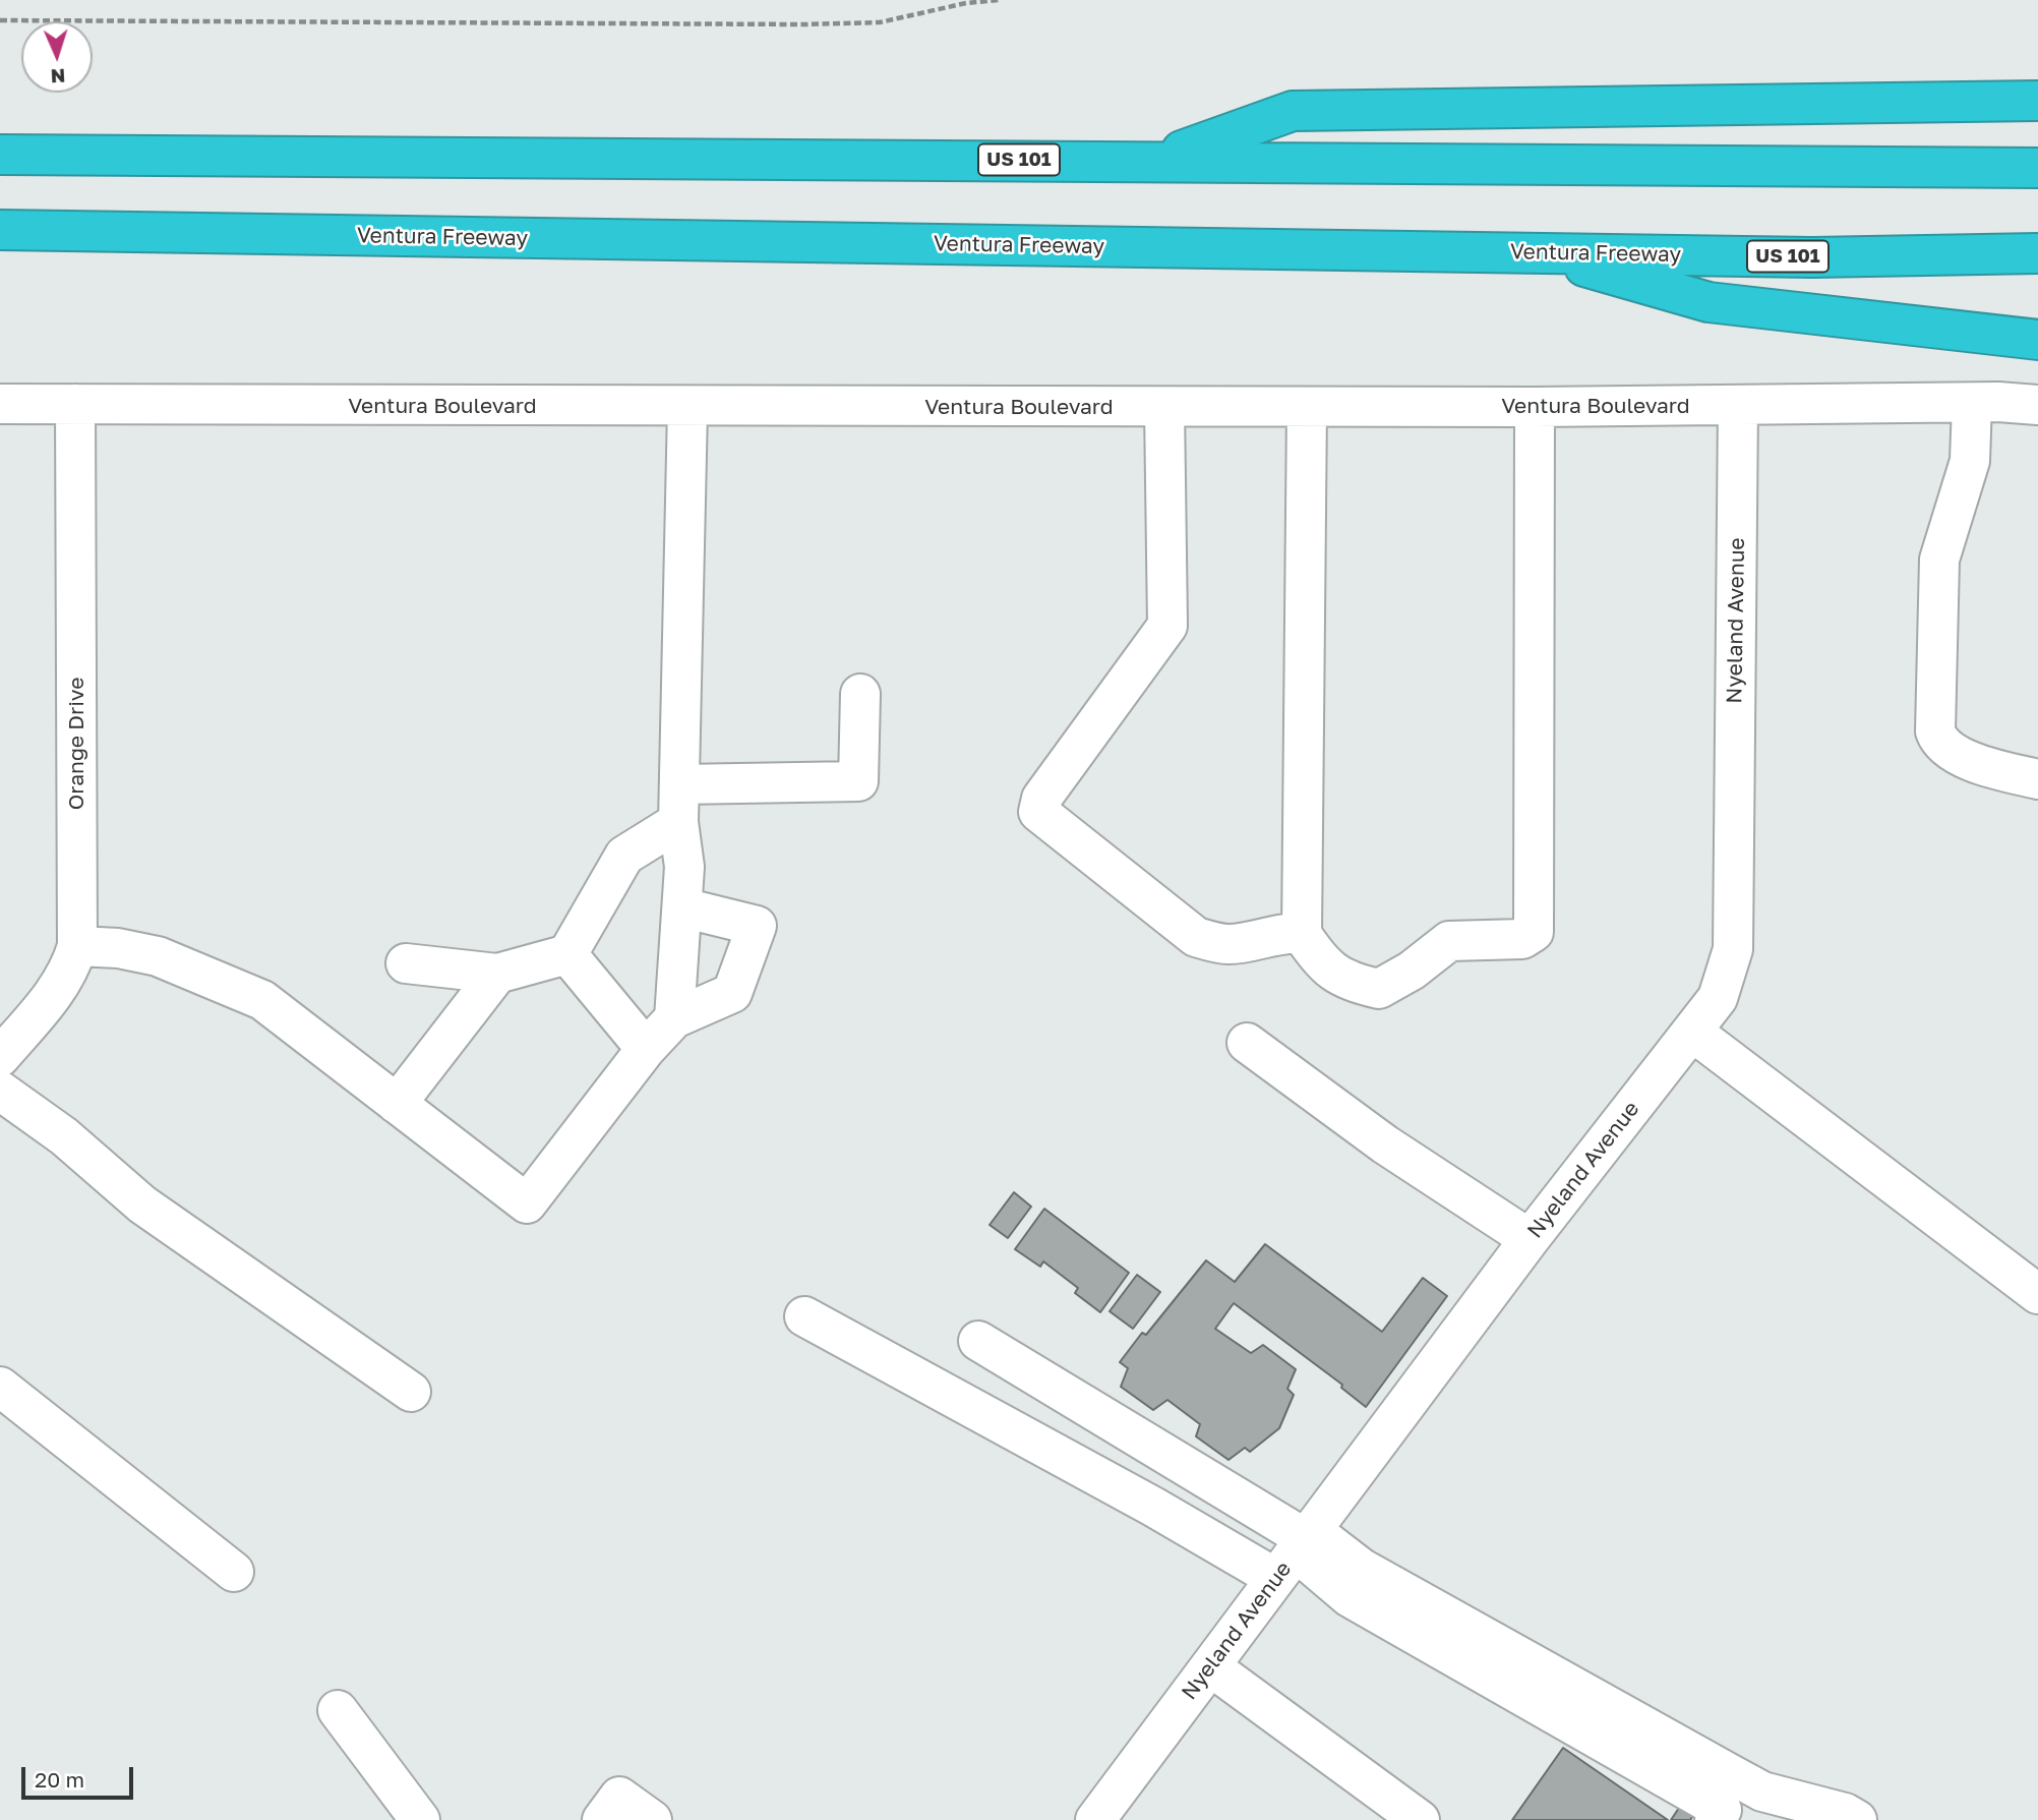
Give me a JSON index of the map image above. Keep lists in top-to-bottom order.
{
  "streets": {
    "highway": ["US 101", "Ventura Freeway"],
    "street": ["Ventura Boulevard", "Nyeland Avenue", "Orange Drive"]
  },
  "crossings": [
    ["Ventura Boulevard", "Nyeland Avenue"],
    ["Ventura Boulevard", "Orange Drive"]
  ],
  "scale_bar": "20 m",
  "north": "bottom"
}
